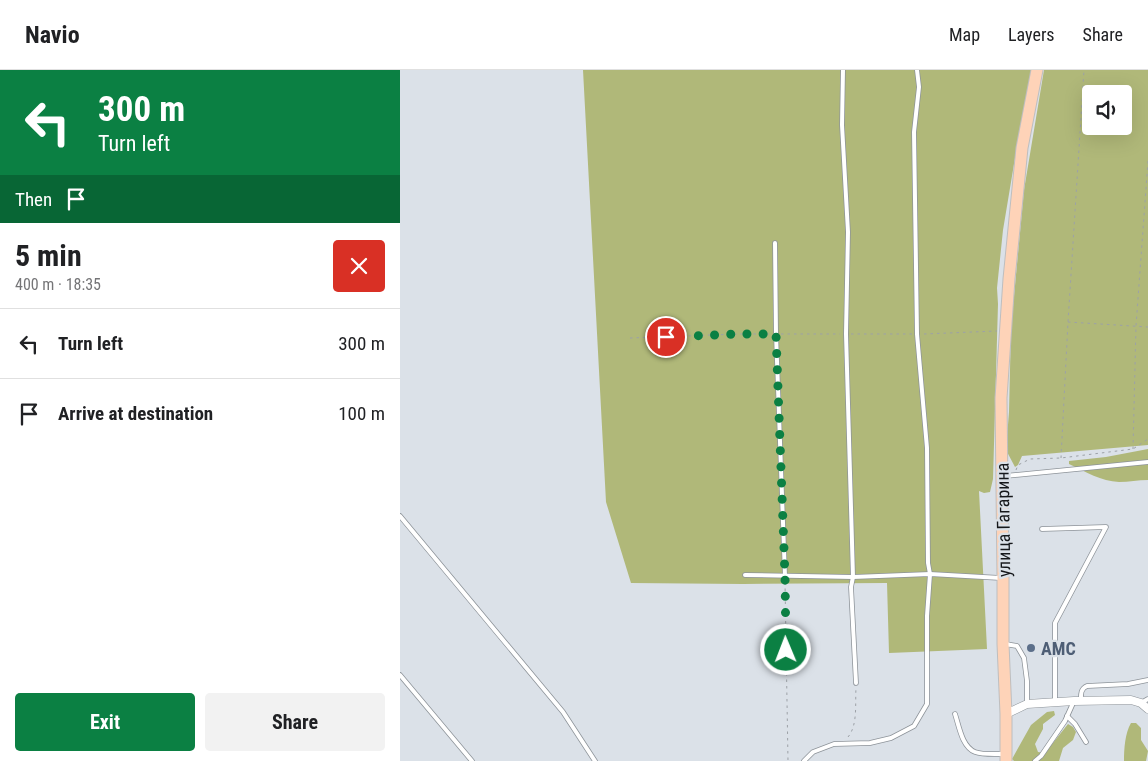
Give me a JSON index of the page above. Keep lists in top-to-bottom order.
{
  "streets": {
    "main road": ["улица Гагарина"]
  },
  "places": ["AMC"],
  "page": {
    "header": "Navio",
    "nav": ["Map", "Layers", "Share"],
    "turn": ["300 m", "Turn left"],
    "then": "Then",
    "heading": ["5 min", "400 m · 18:35"],
    "list": [
      {
        "name": "Turn left",
        "value": "300 m"
      },
      {
        "name": "Arrive at destination",
        "value": "100 m"
      }
    ],
    "buttons": ["Exit", "Share"]
  }
}
